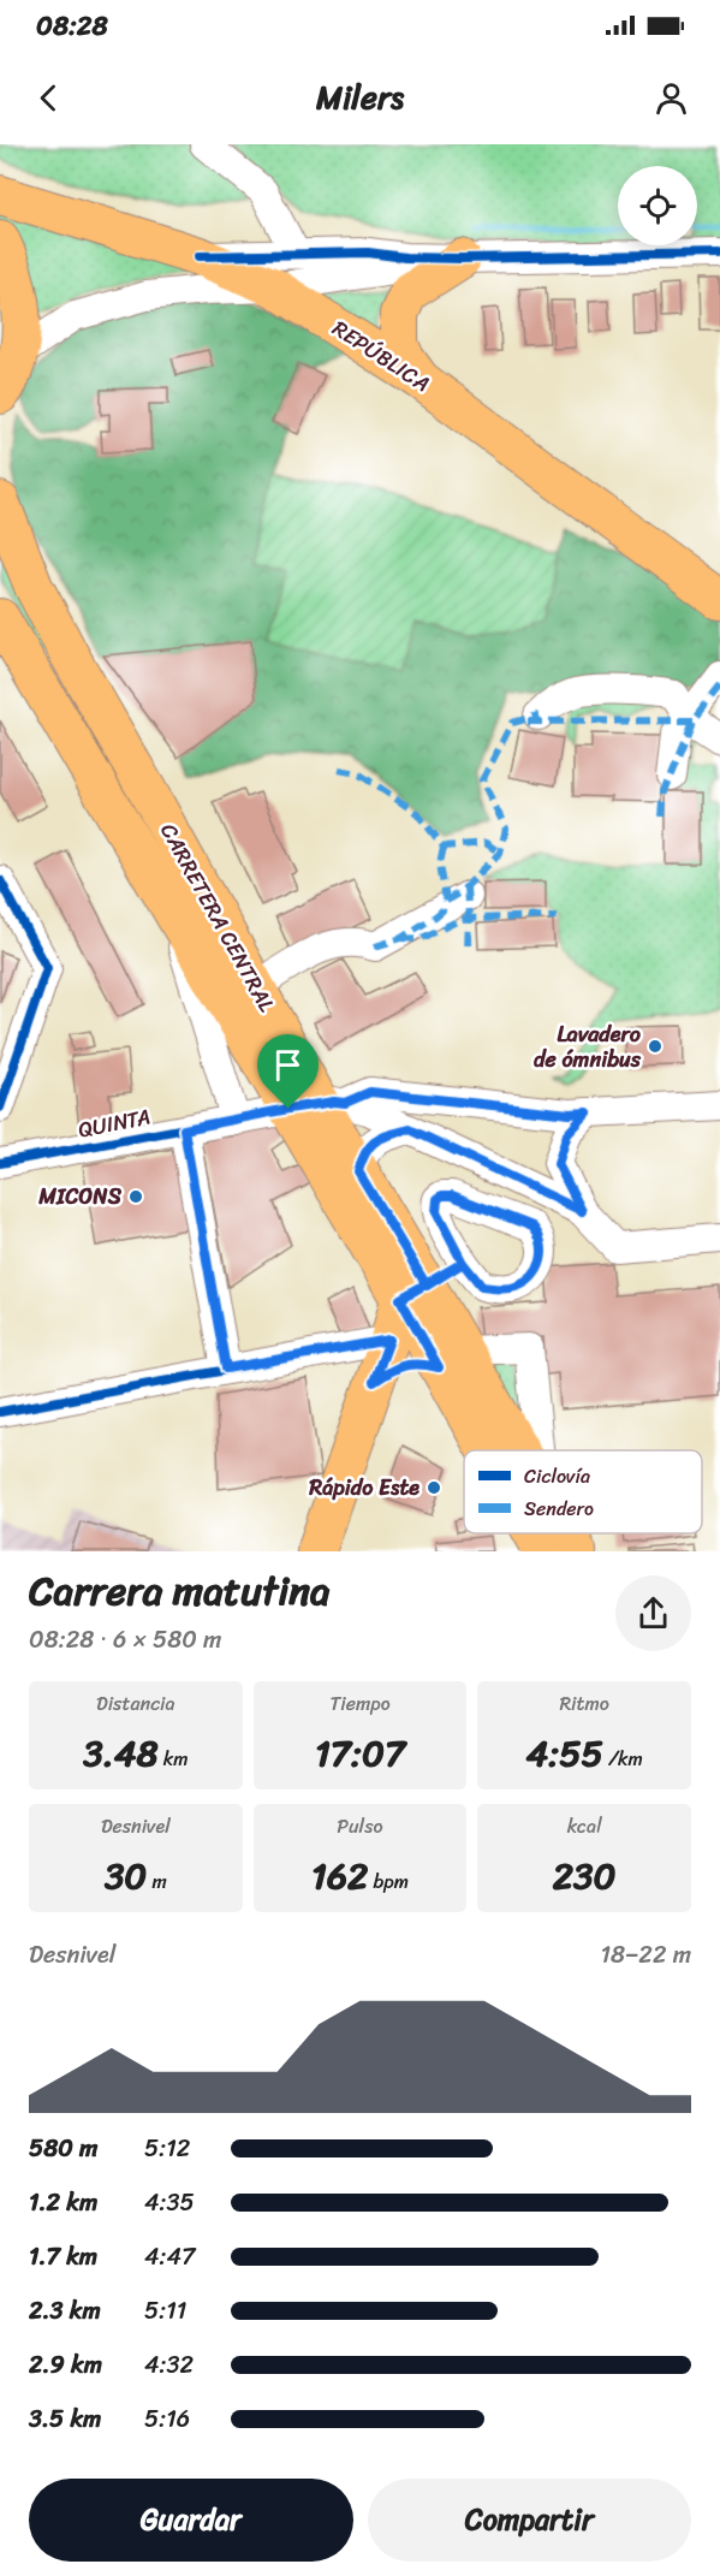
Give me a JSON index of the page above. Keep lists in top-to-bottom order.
{
  "streets": {
    "main road": ["REPÚBLICA", "CARRETERA CENTRAL"],
    "street": ["QUINTA"]
  },
  "crossings": [
    ["CARRETERA CENTRAL", "QUINTA"]
  ],
  "places": ["Lavadero de ómnibus", "MICONS", "Rápido Este"],
  "legend": ["Ciclovía", "Sendero"],
  "page": {
    "status": "08:28",
    "header": "Milers",
    "heading": ["Carrera matutina", "08:28 · 6 × 580 m"],
    "stats": [
      ["Distancia", "3.48 km"],
      ["Tiempo", "17:07"],
      ["Ritmo", "4:55 /km"],
      ["Desnivel", "30 m"],
      ["Pulso", "162 bpm"],
      ["kcal", "230"]
    ],
    "chart": ["Desnivel", "18–22 m"],
    "list": [
      {
        "name": "580 m",
        "note": "5:12"
      },
      {
        "name": "1.2 km",
        "note": "4:35"
      },
      {
        "name": "1.7 km",
        "note": "4:47"
      },
      {
        "name": "2.3 km",
        "note": "5:11"
      },
      {
        "name": "2.9 km",
        "note": "4:32"
      },
      {
        "name": "3.5 km",
        "note": "5:16"
      }
    ],
    "buttons": ["Guardar", "Compartir"]
  }
}
